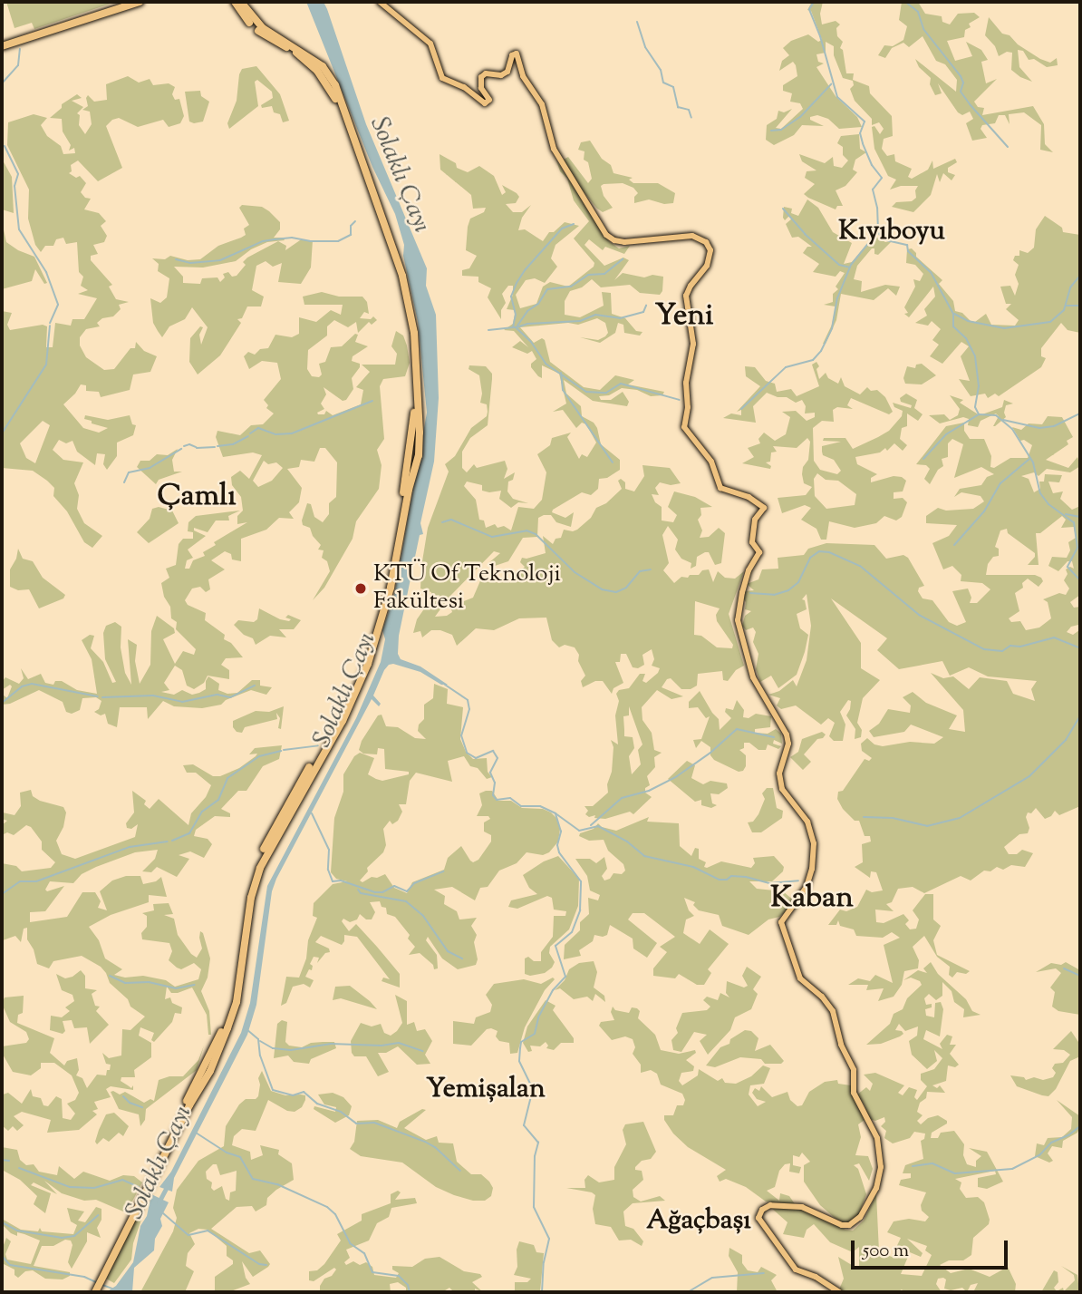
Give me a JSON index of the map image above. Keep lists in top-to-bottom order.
{
  "districts": [
    "Kıyıboyu",
    "Yeni",
    "Çamlı",
    "Kaban",
    "Yemişalan",
    "Ağaçbaşı"
  ],
  "water": ["Solaklı Çayı"],
  "places": ["KTÜ Of Teknoloji Fakültesi"],
  "scale_bar": "500 m"
}
